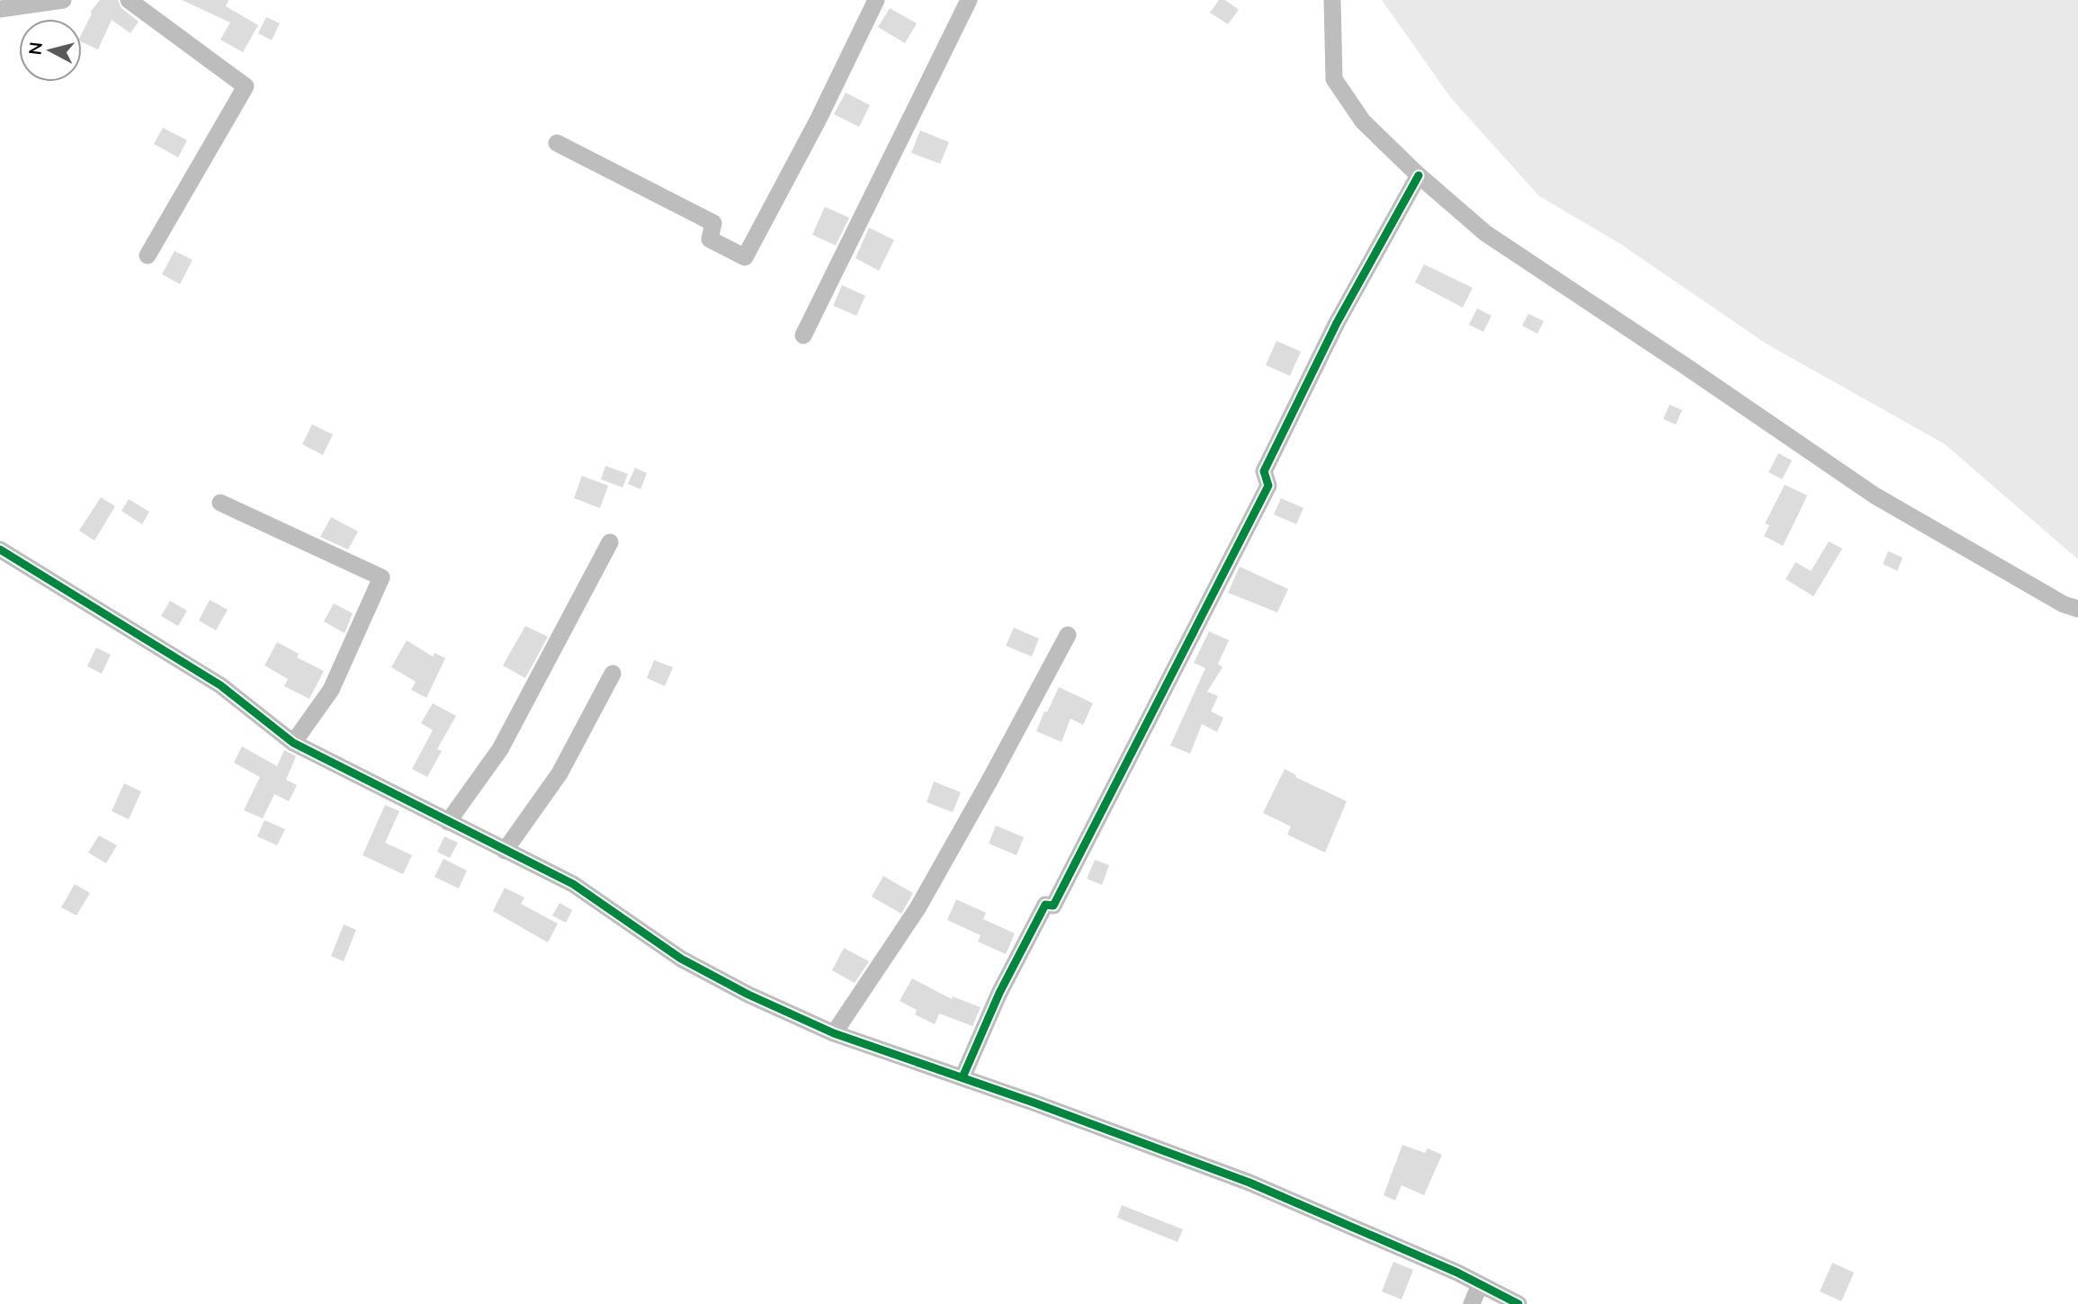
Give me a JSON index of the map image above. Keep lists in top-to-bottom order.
{
  "north": "left"
}
